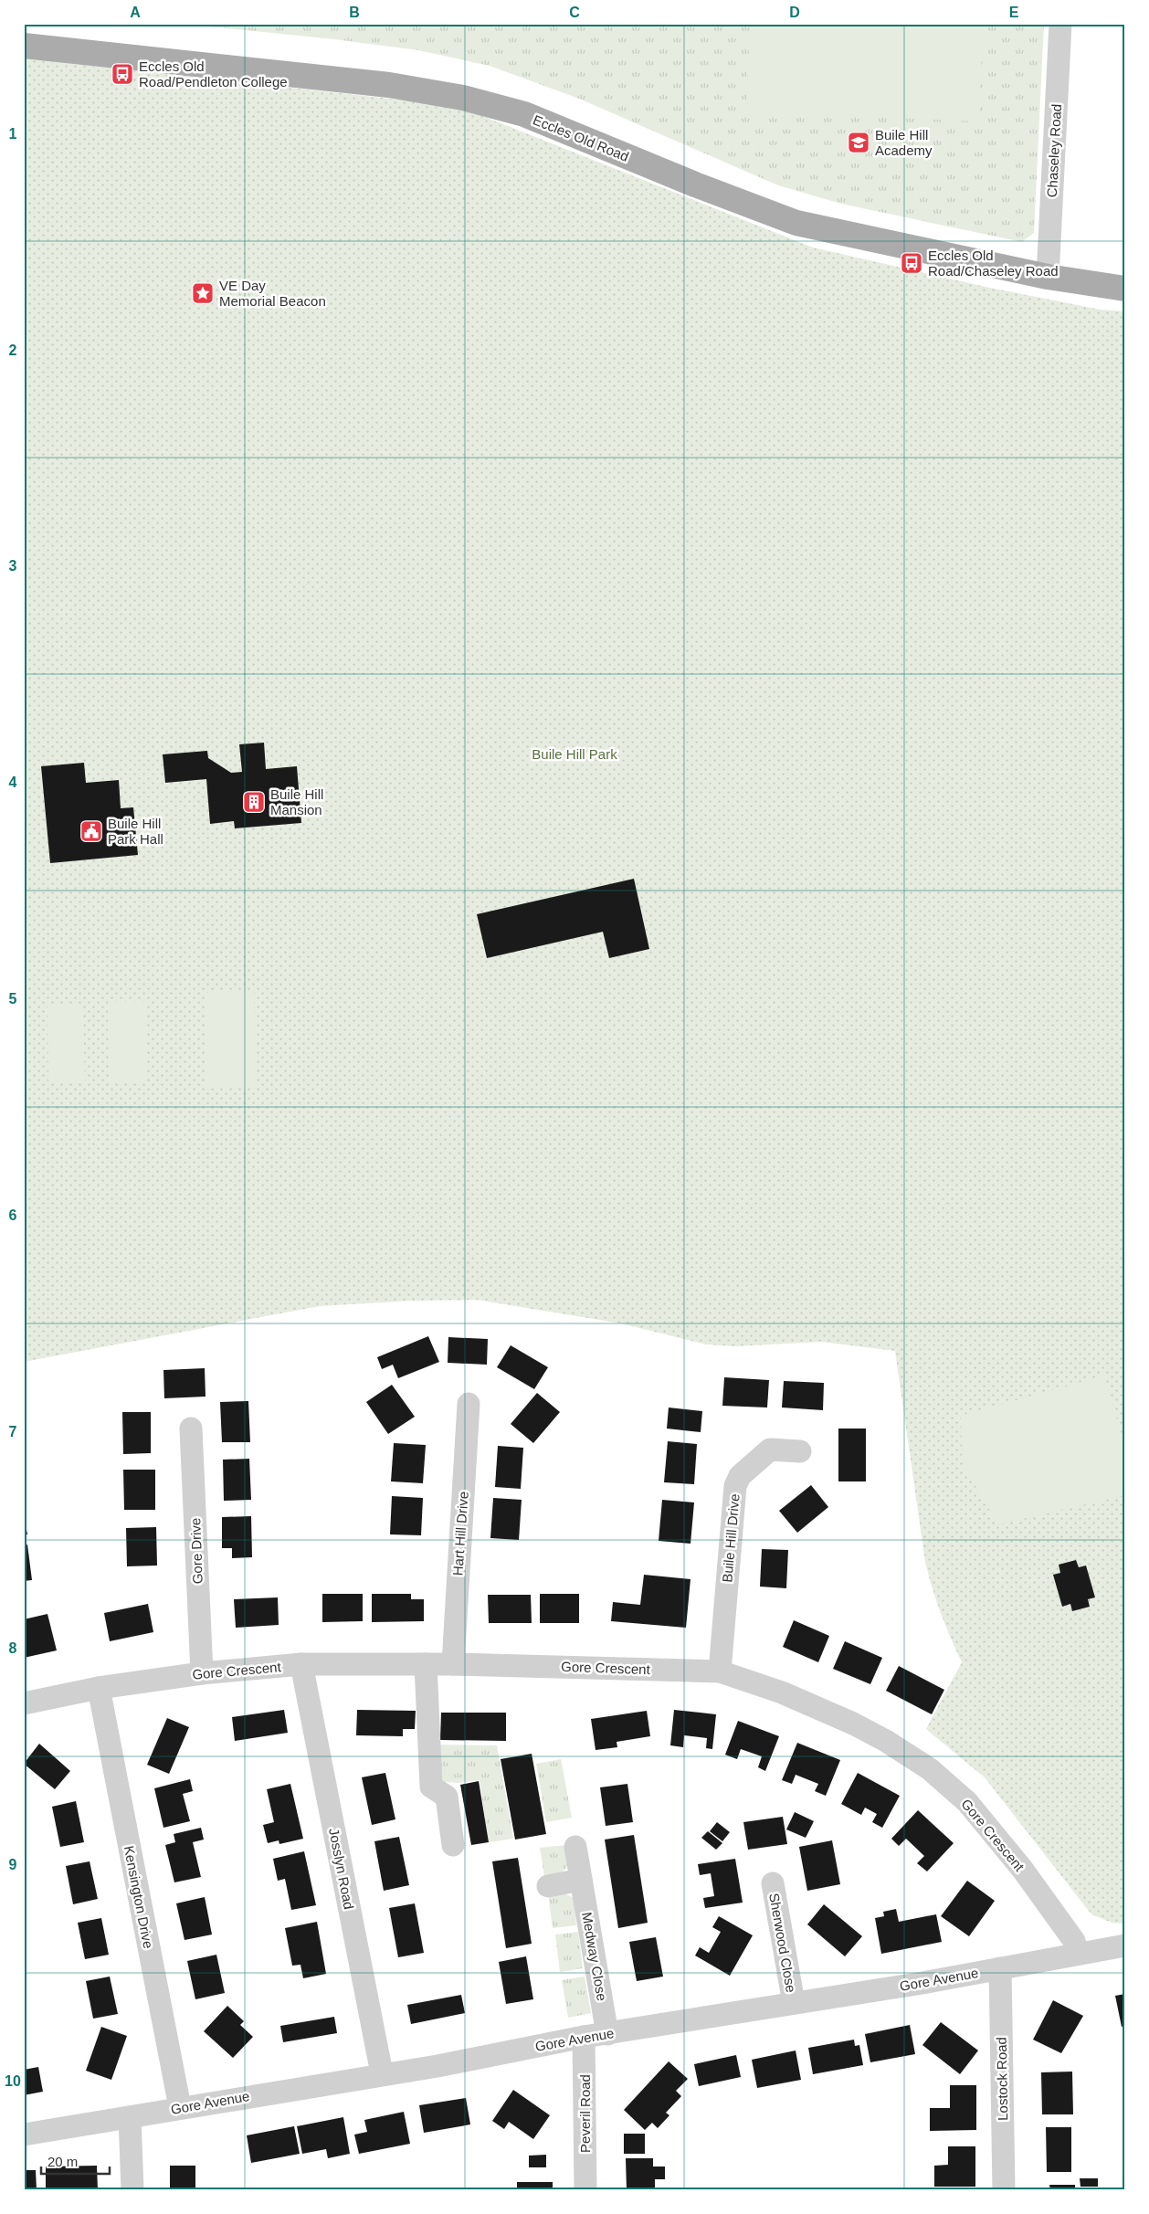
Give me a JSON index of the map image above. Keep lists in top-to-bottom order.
{
  "streets": {
    "main road": ["Eccles Old Road"],
    "street": [
      "Chaseley Road",
      "Hart Hill Drive",
      "Buile Hill Drive",
      "Gore Drive",
      "Gore Crescent",
      "Josslyn Road",
      "Kensington Drive",
      "Sherwood Close",
      "Medway Close",
      "Gore Avenue",
      "Lostock Road",
      "Peveril Road"
    ]
  },
  "crossings": [
    ["Eccles Old Road", "Chaseley Road"],
    ["Hart Hill Drive", "Gore Crescent"],
    ["Buile Hill Drive", "Gore Crescent"],
    ["Gore Drive", "Gore Crescent"],
    ["Gore Crescent", "Josslyn Road"],
    ["Gore Crescent", "Kensington Drive"],
    ["Gore Crescent", "Gore Avenue"],
    ["Josslyn Road", "Gore Avenue"],
    ["Kensington Drive", "Gore Avenue"],
    ["Sherwood Close", "Gore Avenue"],
    ["Medway Close", "Gore Avenue"],
    ["Gore Avenue", "Lostock Road"],
    ["Gore Avenue", "Peveril Road"]
  ],
  "parks": ["Buile Hill Park"],
  "places": {
    "bus stop": ["Eccles Old Road/Pendleton College", "Eccles Old Road/Chaseley Road"],
    "school or university": ["Buile Hill Academy"],
    "place": ["VE Day Memorial Beacon"],
    "building": ["Buile Hill Mansion"],
    "public building": ["Buile Hill Park Hall"]
  },
  "scale_bar": "20 m",
  "grid": {
    "columns": [
      "A",
      "B",
      "C",
      "D",
      "E"
    ],
    "rows": [
      "1",
      "2",
      "3",
      "4",
      "5",
      "6",
      "7",
      "8",
      "9",
      "10"
    ]
  }
}
